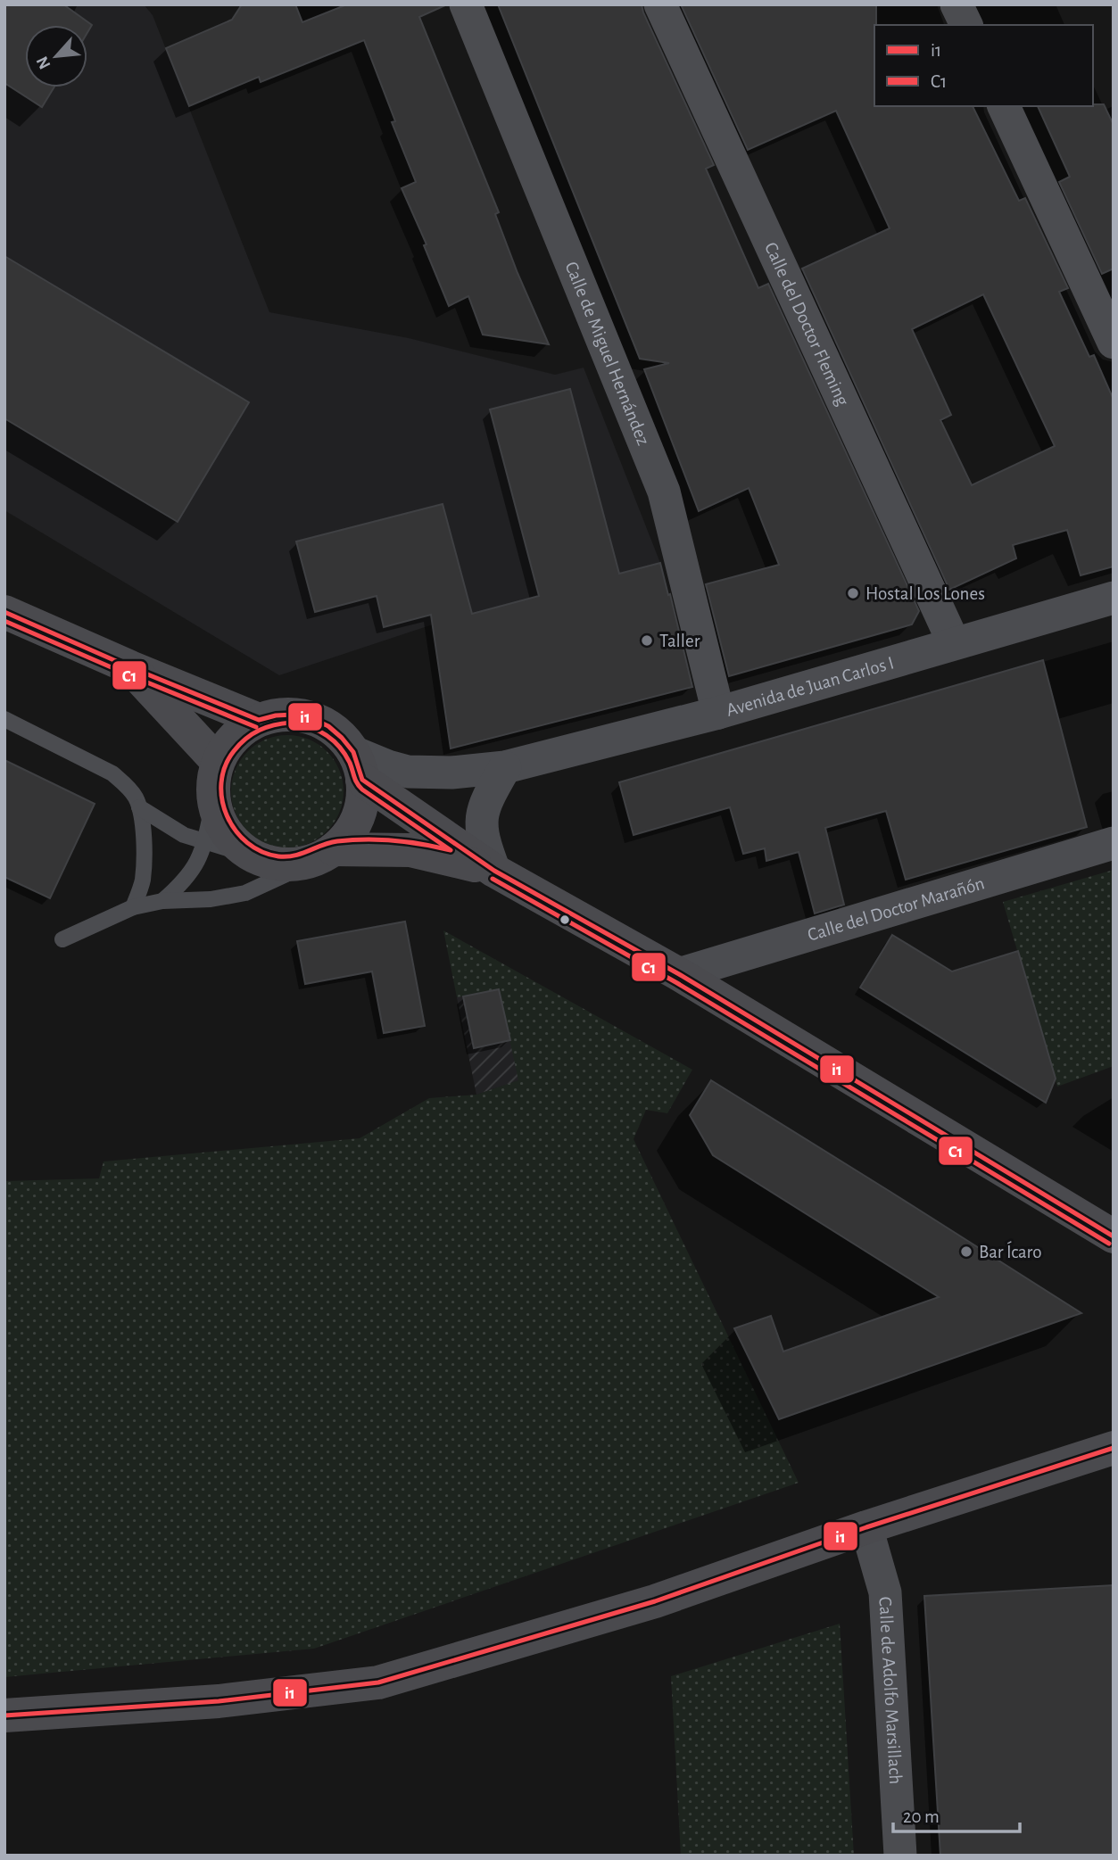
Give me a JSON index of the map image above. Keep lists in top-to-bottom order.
{
  "streets": {
    "street": [
      "Calle del Doctor Fleming",
      "Calle de Miguel Hernández",
      "Avenida de Juan Carlos I",
      "Calle del Doctor Marañón",
      "Calle de Adolfo Marsillach"
    ]
  },
  "crossings": [
    ["Calle del Doctor Fleming", "Avenida de Juan Carlos I"],
    ["Calle de Miguel Hernández", "Avenida de Juan Carlos I"]
  ],
  "places": ["Hostal Los Lones", "Taller", "Bar Ícaro"],
  "lines": ["transit line i1", "transit line C1"],
  "legend": ["i1", "C1"],
  "scale_bar": "20 m",
  "north": "bottom left"
}
